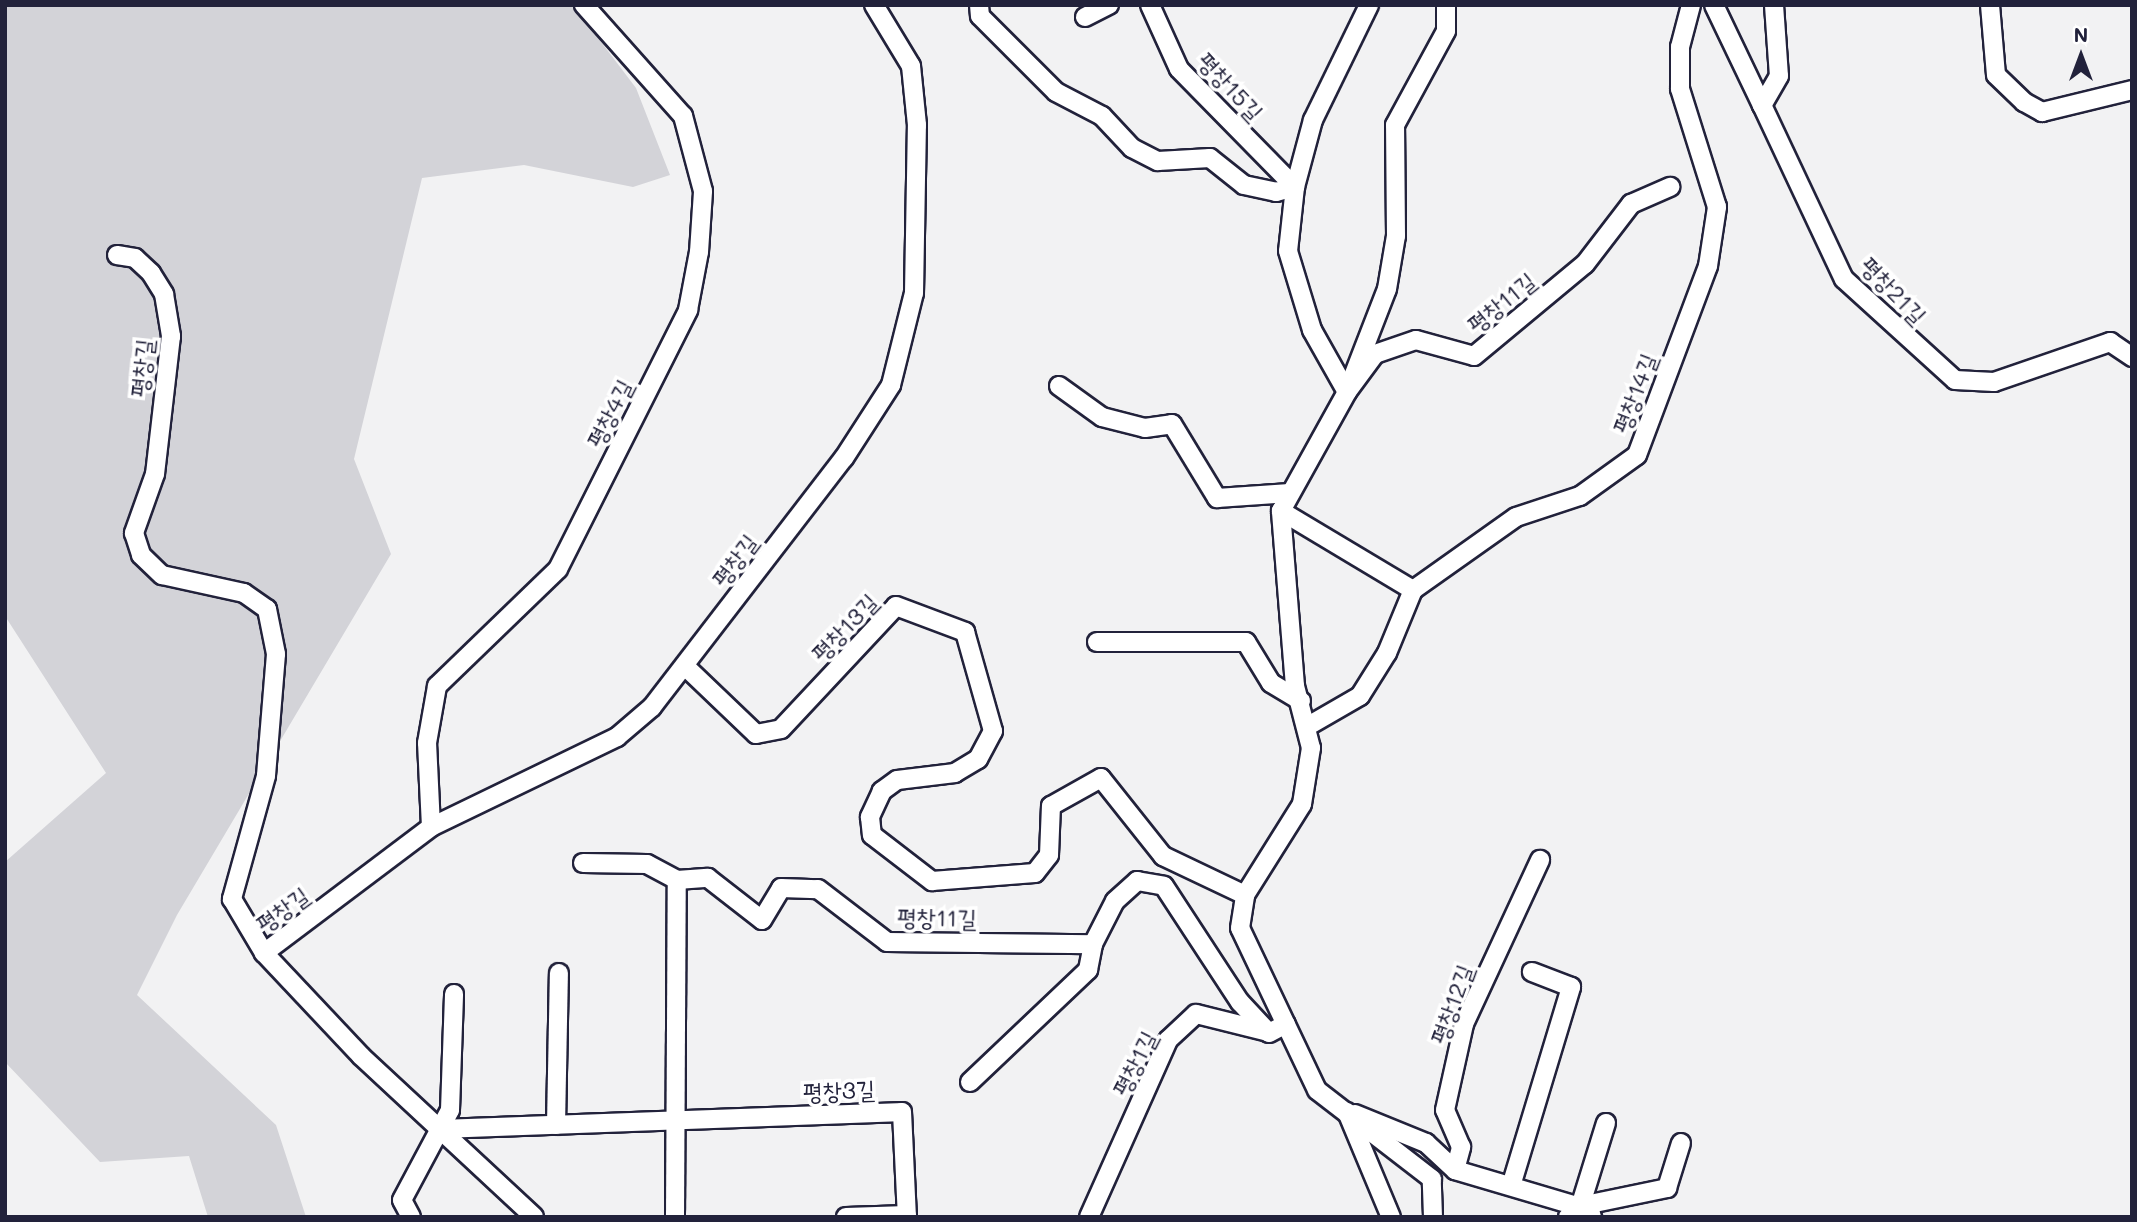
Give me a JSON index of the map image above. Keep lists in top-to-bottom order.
{
  "streets": {
    "street": [
      "평창15길",
      "평창21길",
      "평창11길",
      "평창길",
      "평창14길",
      "평창4길",
      "평창13길",
      "평창12길",
      "평창1길",
      "평창3길"
    ]
  },
  "crossings": [
    ["평창11길", "평창13길"],
    ["평창11길", "평창1길"],
    ["평창길", "평창4길"],
    ["평창길", "평창13길"],
    ["평창길", "평창3길"]
  ],
  "north": "top"
}
